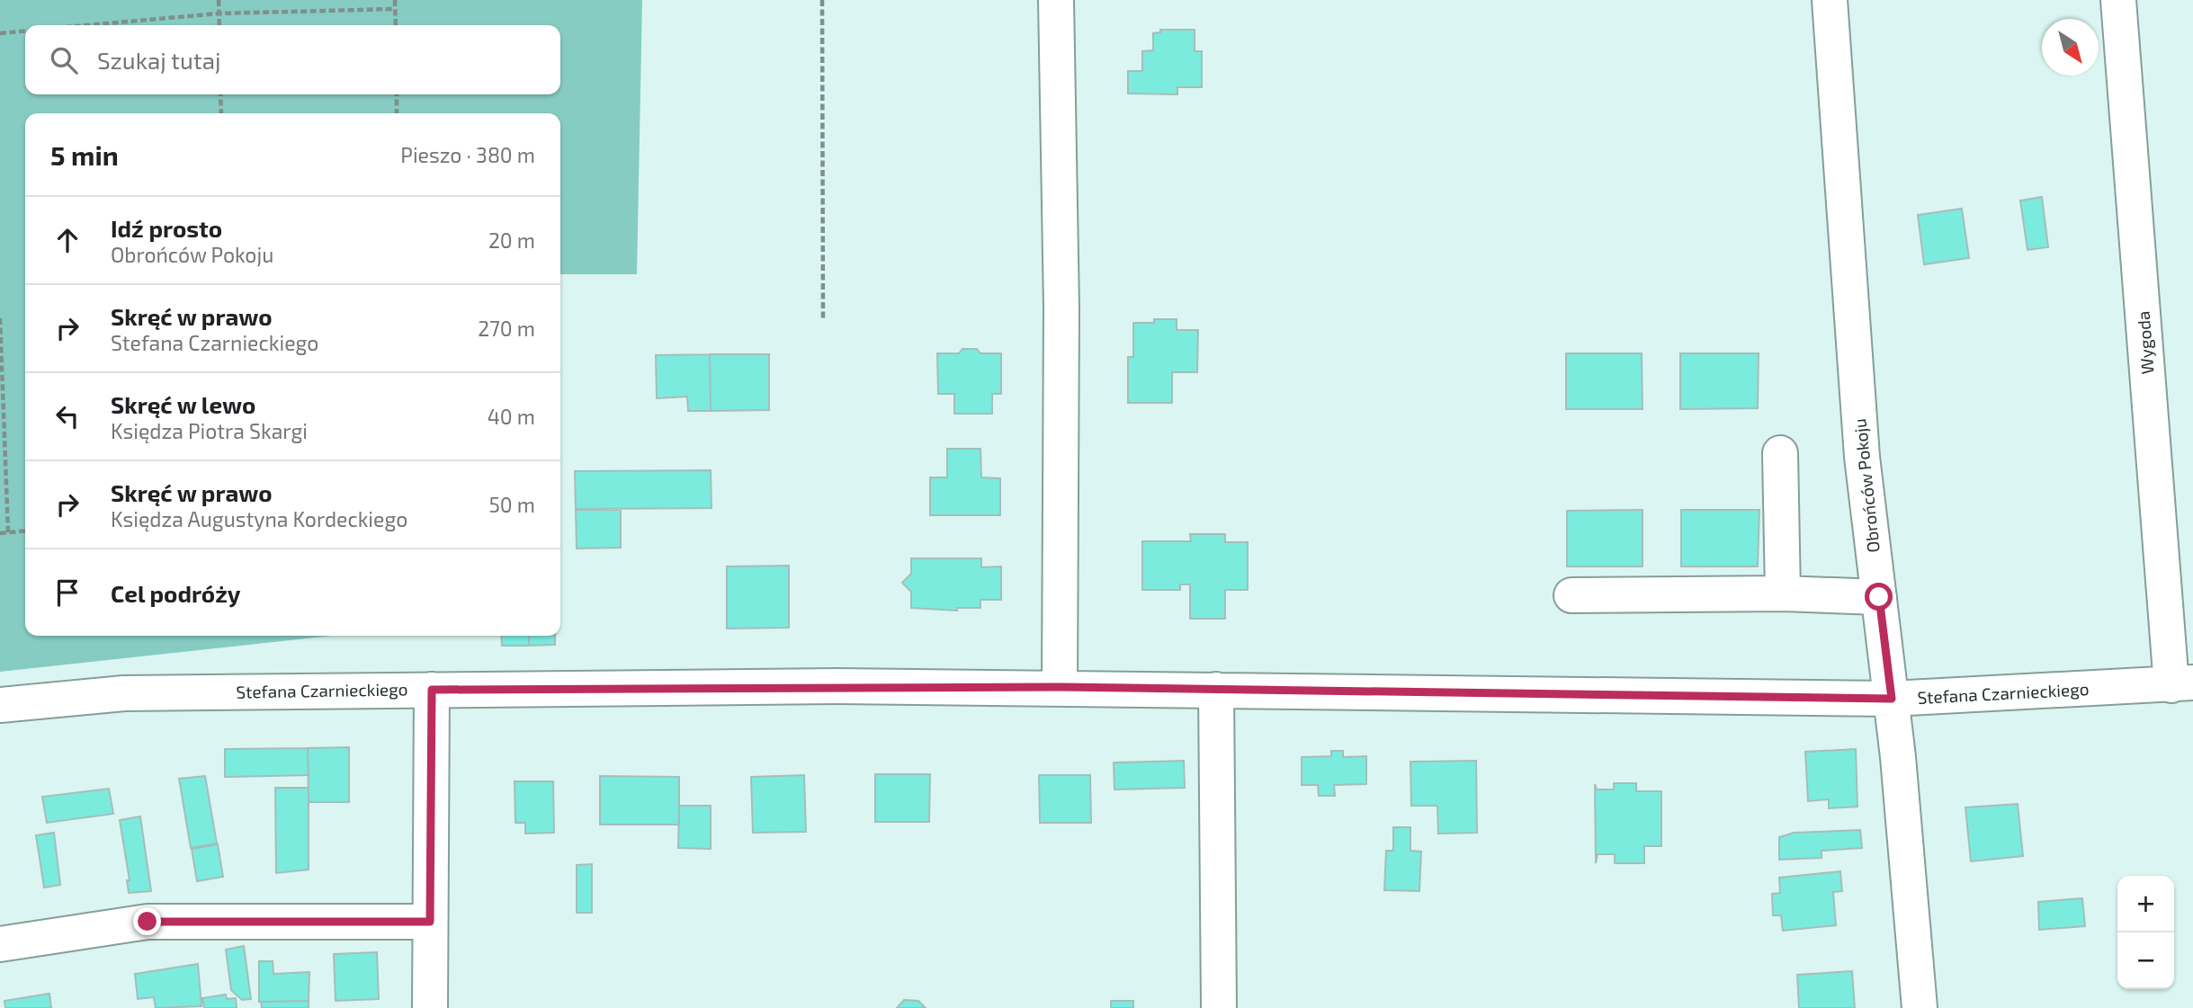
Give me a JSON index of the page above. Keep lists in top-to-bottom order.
{
  "streets": {
    "street": ["Wygoda", "Obrońców Pokoju", "Stefana Czarnieckiego"]
  },
  "crossings": [
    ["Wygoda", "Stefana Czarnieckiego"],
    ["Obrońców Pokoju", "Stefana Czarnieckiego"]
  ],
  "north": "bottom right",
  "page": {
    "search": "Szukaj tutaj",
    "heading": ["5 min", "Pieszo · 380 m"],
    "list": [
      ["Idź prosto", "Obrońców Pokoju", "20 m"],
      ["Skręć w prawo", "Stefana Czarnieckiego", "270 m"],
      ["Skręć w lewo", "Księdza Piotra Skargi", "40 m"],
      ["Skręć w prawo", "Księdza Augustyna Kordeckiego", "50 m"],
      "Cel podróży"
    ],
    "map_buttons": ["+", "−"]
  }
}
